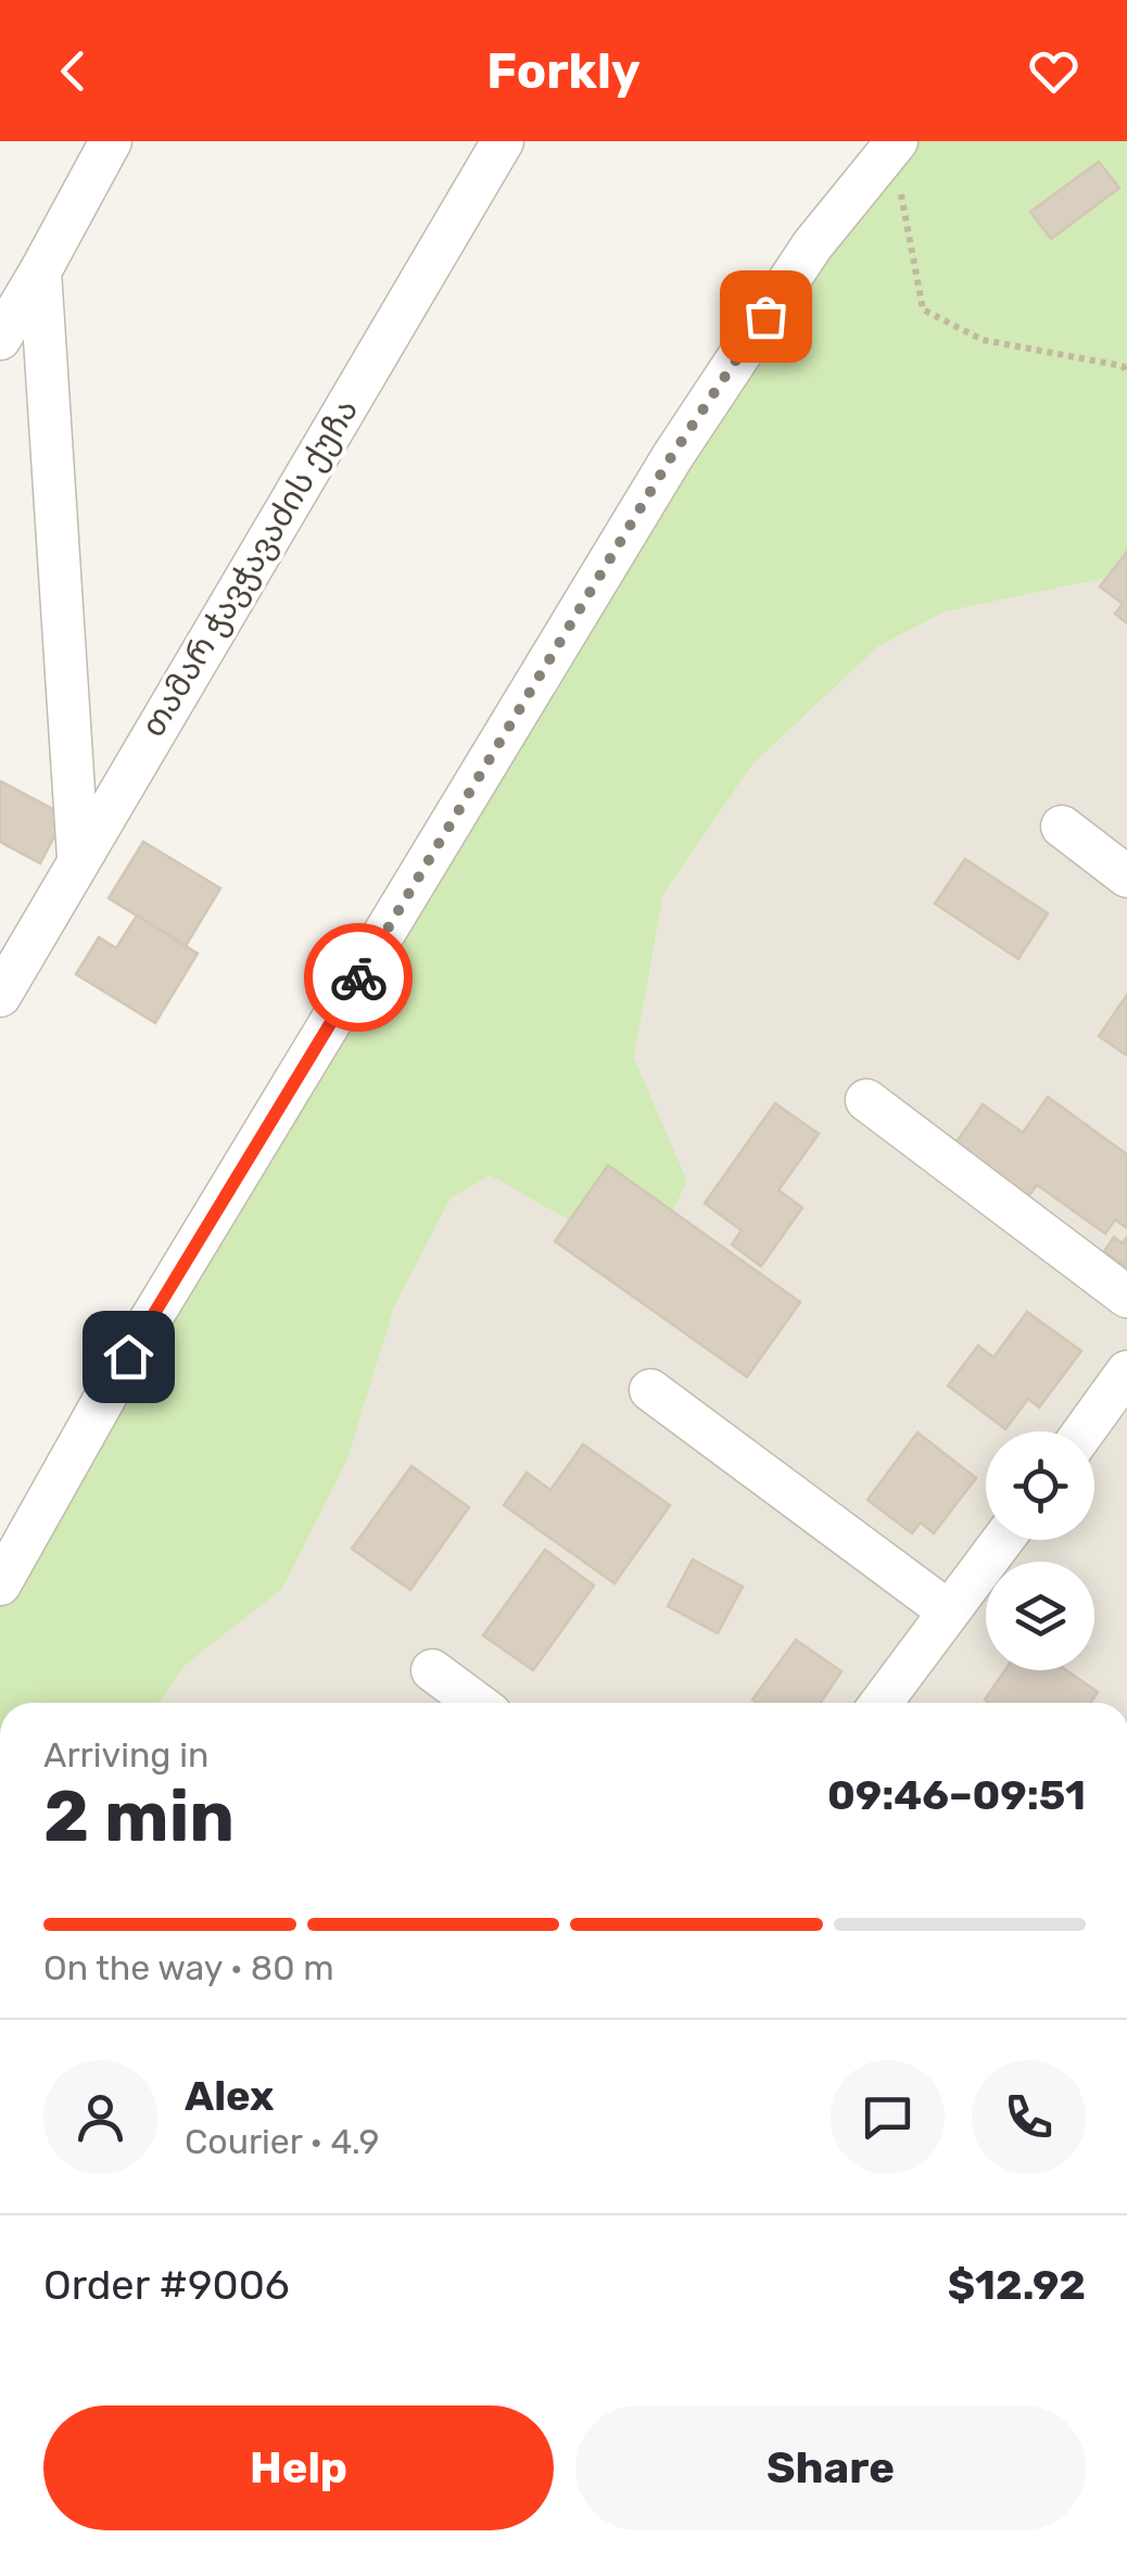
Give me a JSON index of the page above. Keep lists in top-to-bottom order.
{
  "streets": {
    "street": ["თამარ ჭავჭავაძის ქუჩა"]
  },
  "page": {
    "header": "Forkly",
    "heading": ["2 min", "Arriving in", "09:46–09:51"],
    "panel": [
      "Alex",
      "Courier · 4.9",
      "Order #9006",
      "$12.92"
    ],
    "bar": "On the way · 80 m",
    "buttons": ["Help", "Share"]
  }
}
